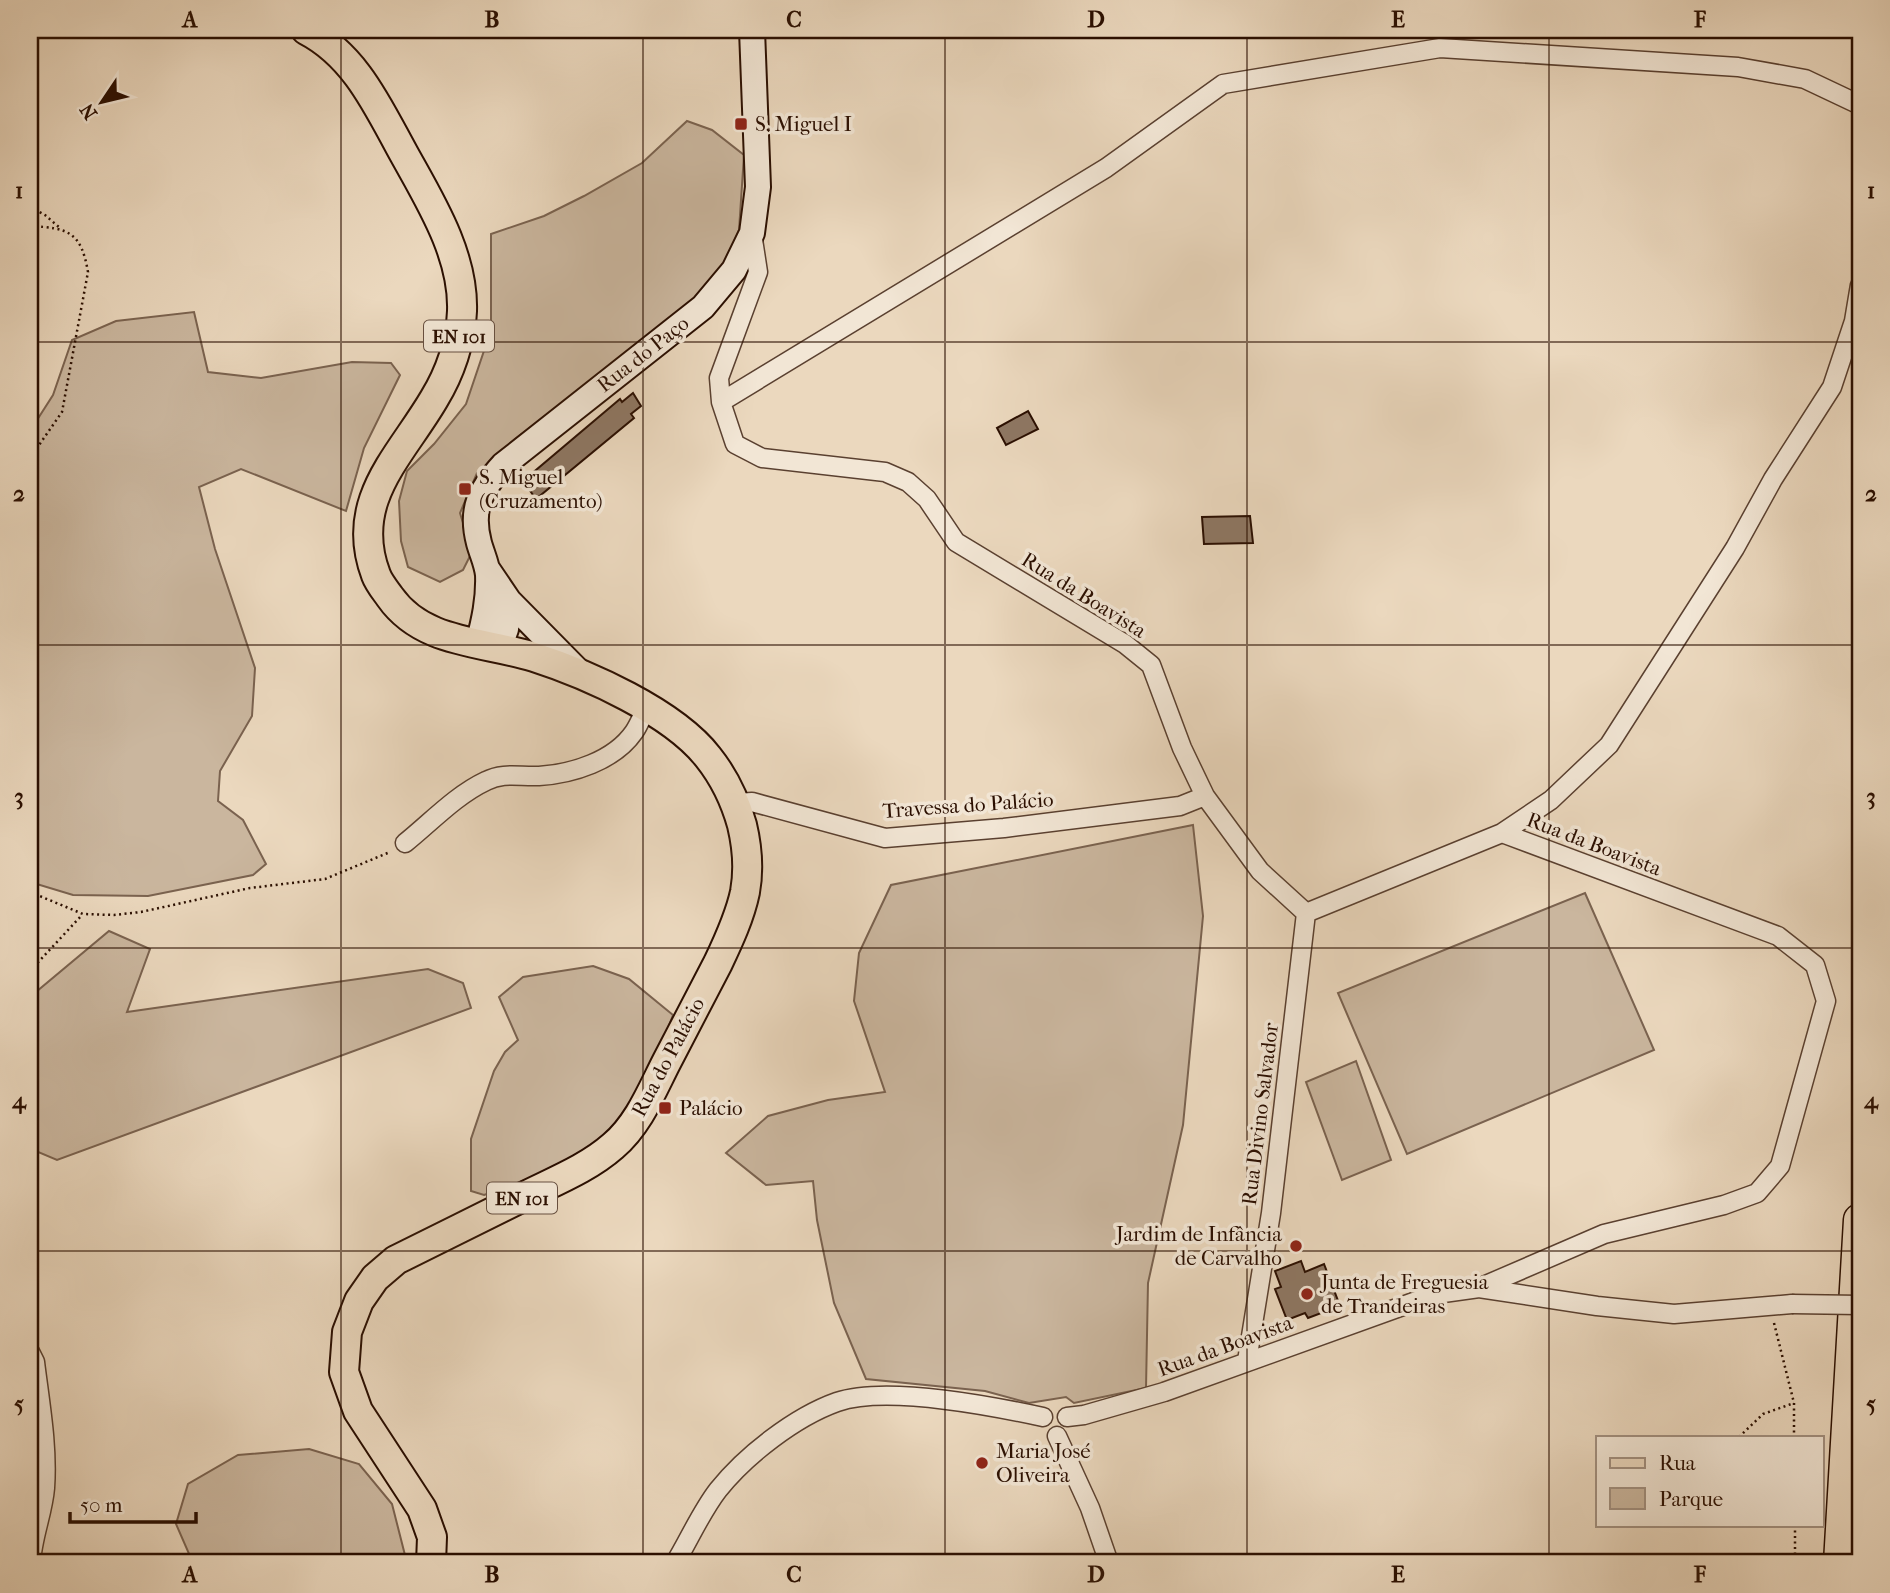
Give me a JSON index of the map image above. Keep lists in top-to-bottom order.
{
  "streets": {
    "main road": ["EN 101", "Rua do Palácio"],
    "street": [
      "Rua do Paço",
      "Rua da Boavista",
      "Travessa do Palácio",
      "Rua Divino Salvador"
    ]
  },
  "crossings": [
    ["EN 101", "Rua do Paço"],
    ["EN 101", "Travessa do Palácio"],
    ["EN 101", "Rua do Palácio"],
    ["Rua do Paço", "Rua da Boavista"],
    ["Rua da Boavista", "Travessa do Palácio"],
    ["Rua da Boavista", "Rua Divino Salvador"],
    ["Travessa do Palácio", "Rua do Palácio"]
  ],
  "places": {
    "transit": ["S. Miguel I", "S. Miguel (Cruzamento)", "Palácio"],
    "other": ["Jardim de Infância de Carvalho", "Junta de Freguesia de Trandeiras", "Maria José Oliveira"]
  },
  "legend": ["Rua", "Parque"],
  "scale_bar": "50 m",
  "north": "bottom left",
  "grid": {
    "columns": [
      "A",
      "B",
      "C",
      "D",
      "E",
      "F"
    ],
    "rows": [
      "1",
      "2",
      "3",
      "4",
      "5"
    ]
  }
}
